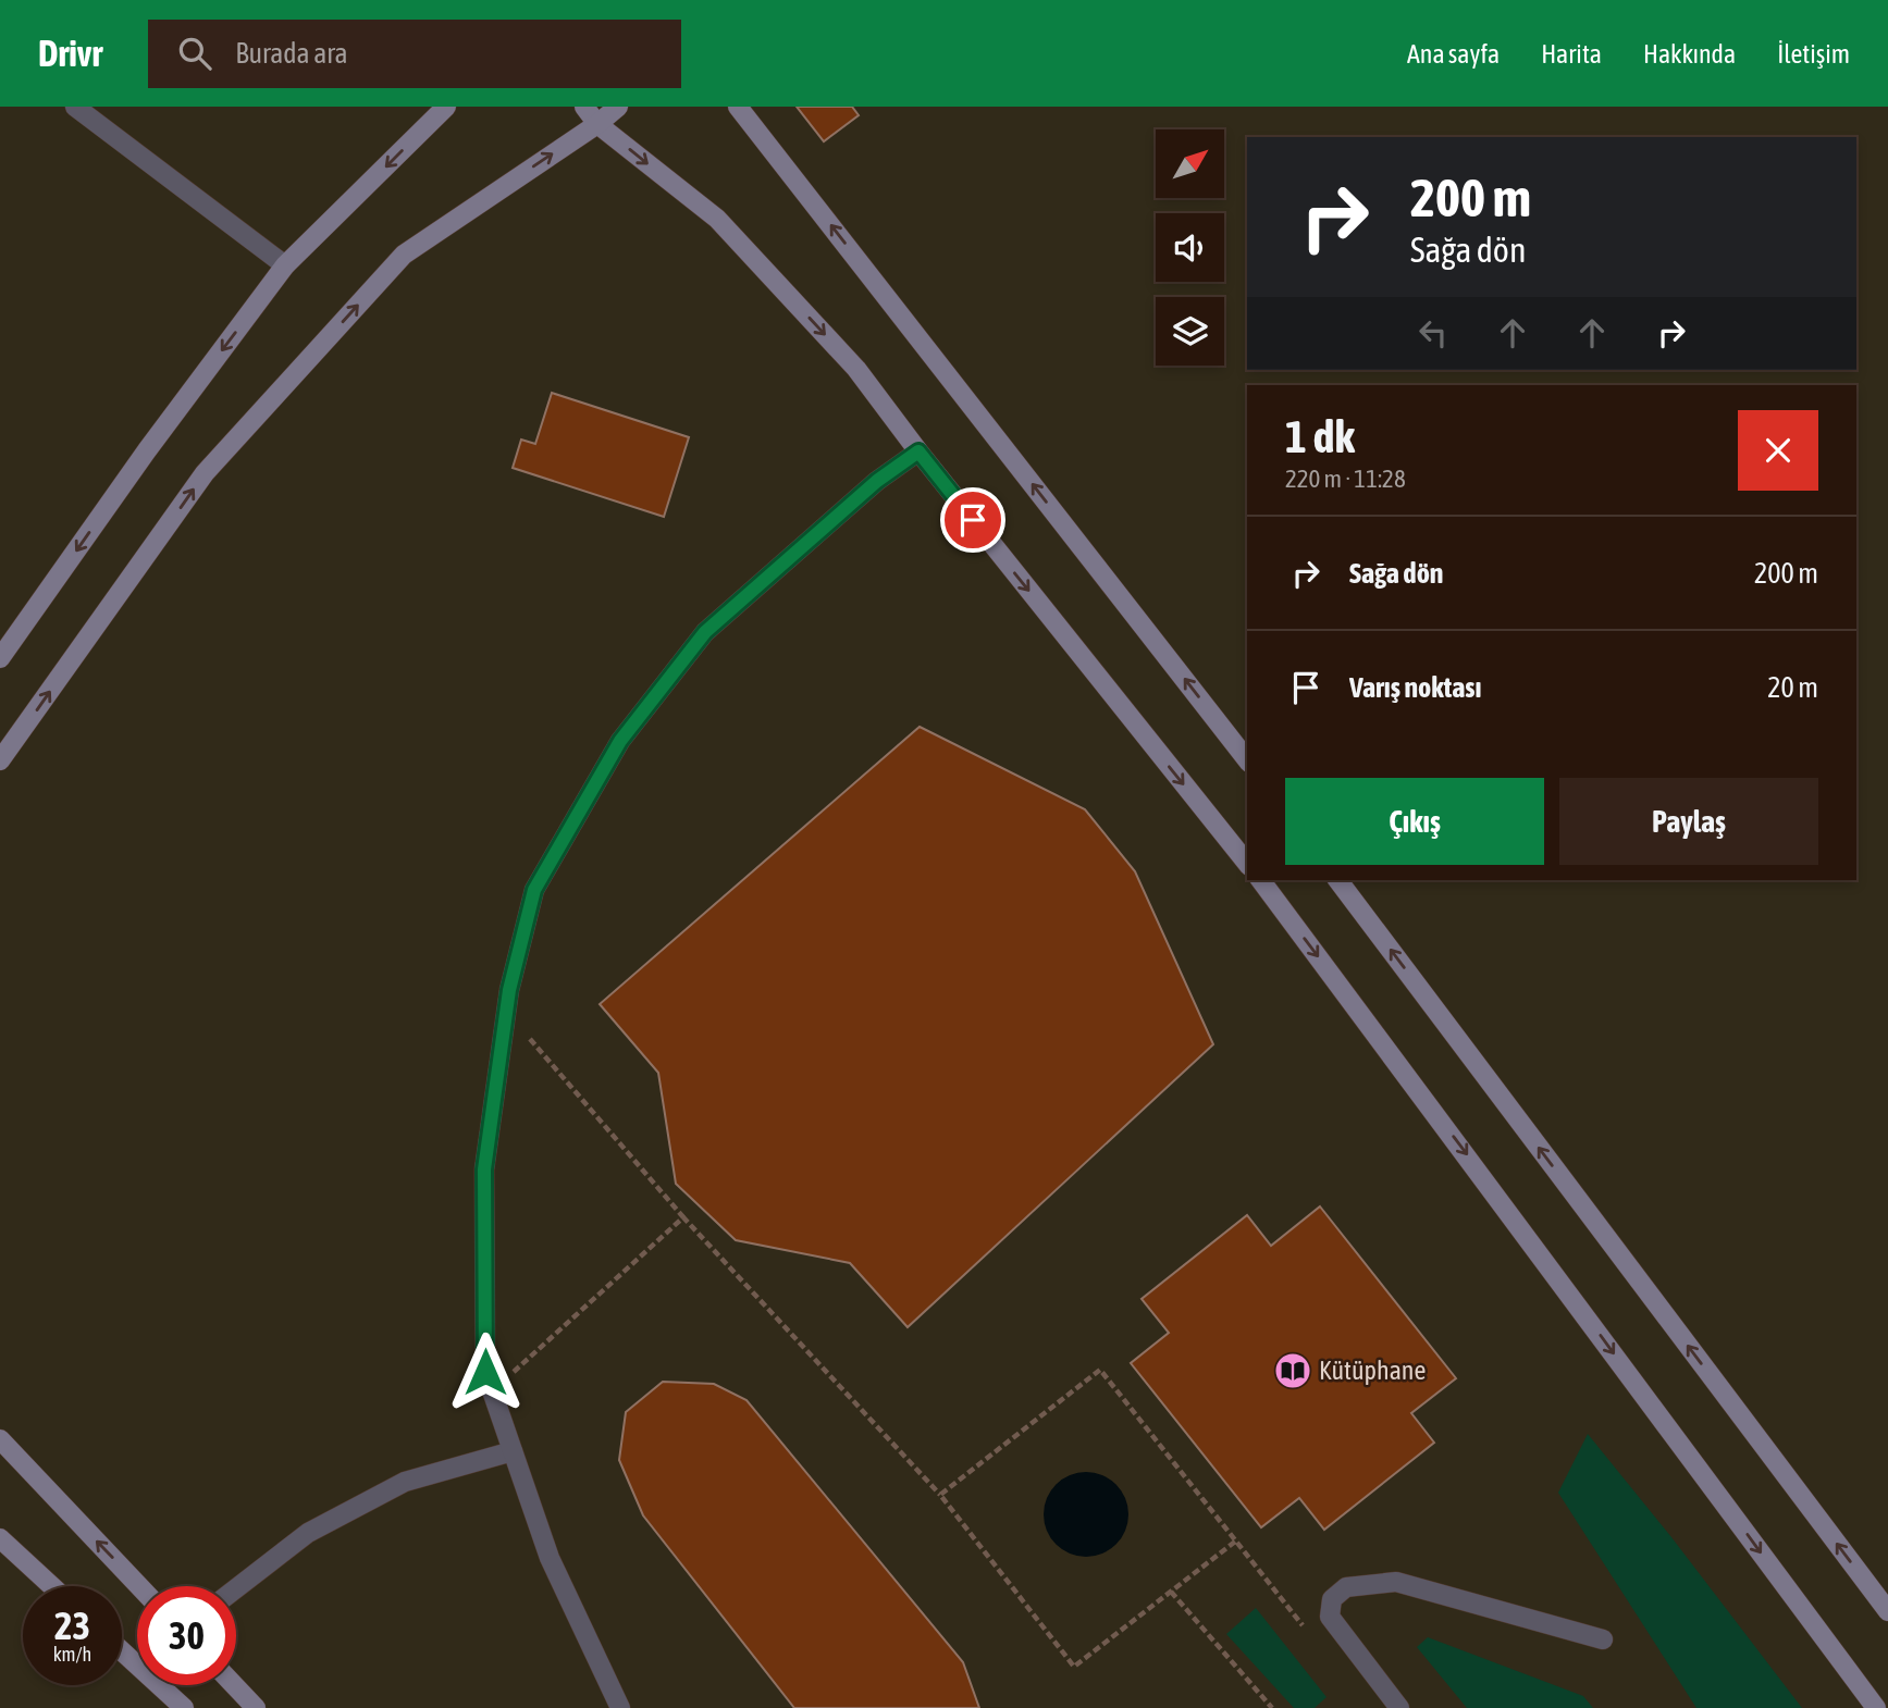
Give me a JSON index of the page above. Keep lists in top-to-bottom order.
{
  "places": {
    "library": ["Kütüphane"]
  },
  "north": "top right",
  "page": {
    "header": "Drivr",
    "search": "Burada ara",
    "nav": [
      "Ana sayfa",
      "Harita",
      "Hakkında",
      "İletişim"
    ],
    "turn": ["200 m", "Sağa dön"],
    "heading": ["1 dk", "220 m · 11:28"],
    "list": [
      {
        "name": "Sağa dön",
        "value": "200 m"
      },
      {
        "name": "Varış noktası",
        "value": "20 m"
      }
    ],
    "buttons": ["Çıkış", "Paylaş"],
    "speed": "23 km/h",
    "limit": "30"
  }
}
